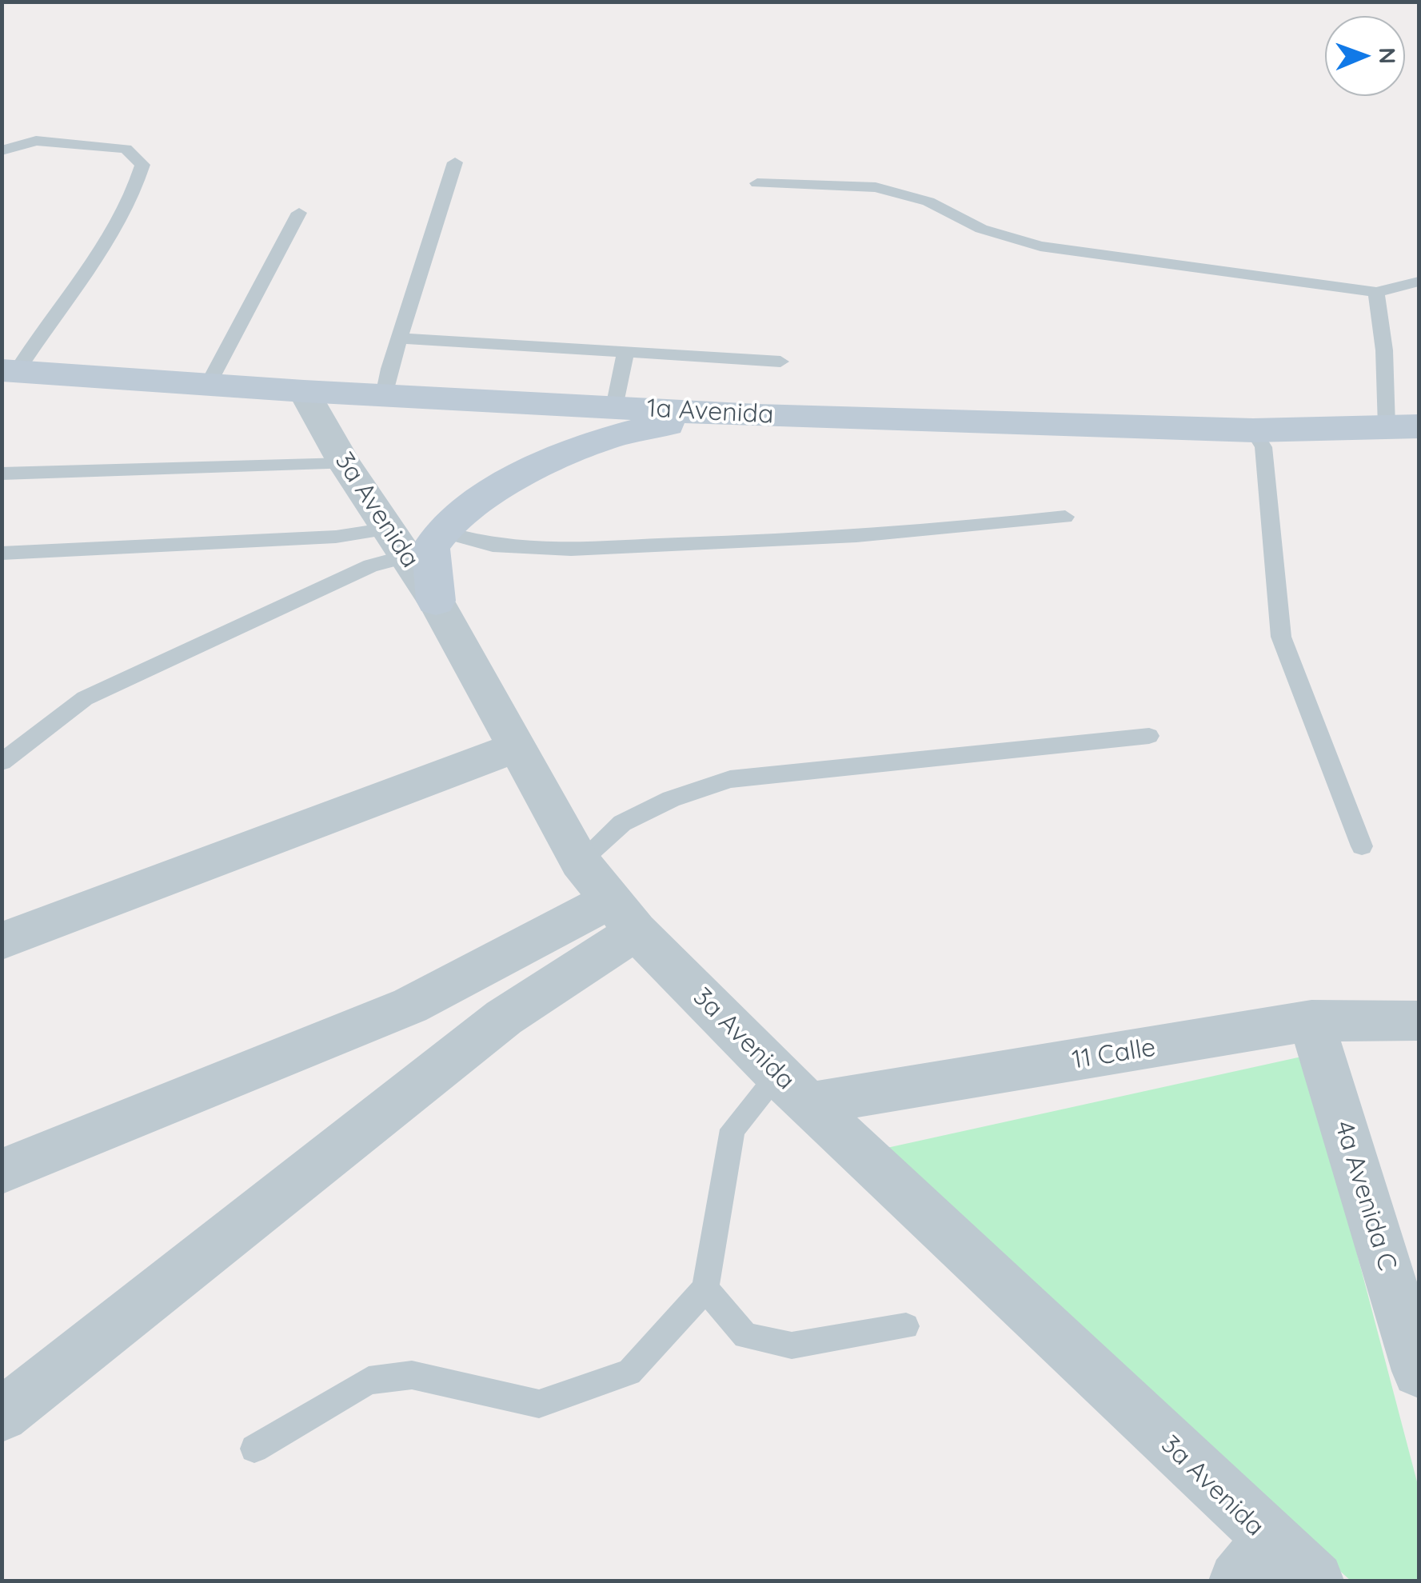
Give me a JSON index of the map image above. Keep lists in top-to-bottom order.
{
  "streets": {
    "street": [
      "1a Avenida",
      "3a Avenida",
      "11 Calle",
      "4a Avenida C"
    ]
  },
  "crossings": [
    ["1a Avenida", "3a Avenida"],
    ["3a Avenida", "11 Calle"],
    ["11 Calle", "4a Avenida C"]
  ],
  "north": "right"
}
